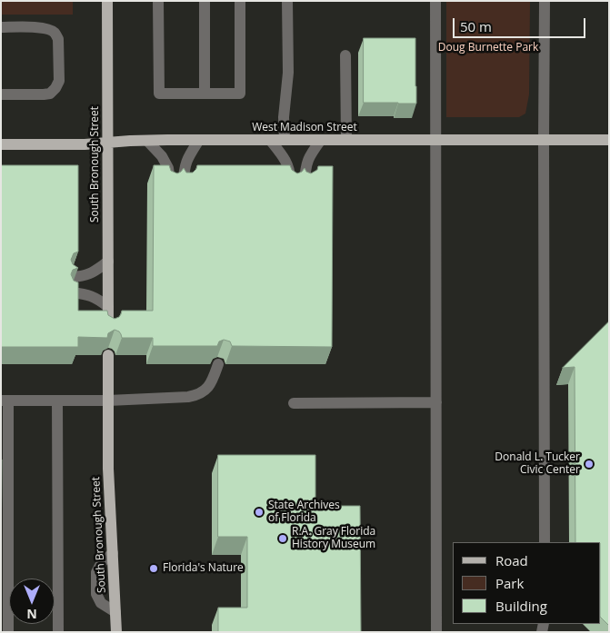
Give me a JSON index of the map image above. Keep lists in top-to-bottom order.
{
  "streets": {
    "main road": ["West Madison Street", "South Bronough Street"]
  },
  "crossings": [
    ["West Madison Street", "South Bronough Street"]
  ],
  "parks": ["Doug Burnette Park"],
  "places": [
    "Donald L. Tucker Civic Center",
    "State Archives of Florida",
    "R.A. Gray Florida History Museum",
    "Florida's Nature"
  ],
  "legend": ["Road", "Park", "Building"],
  "scale_bar": "50 m",
  "north": "bottom"
}
